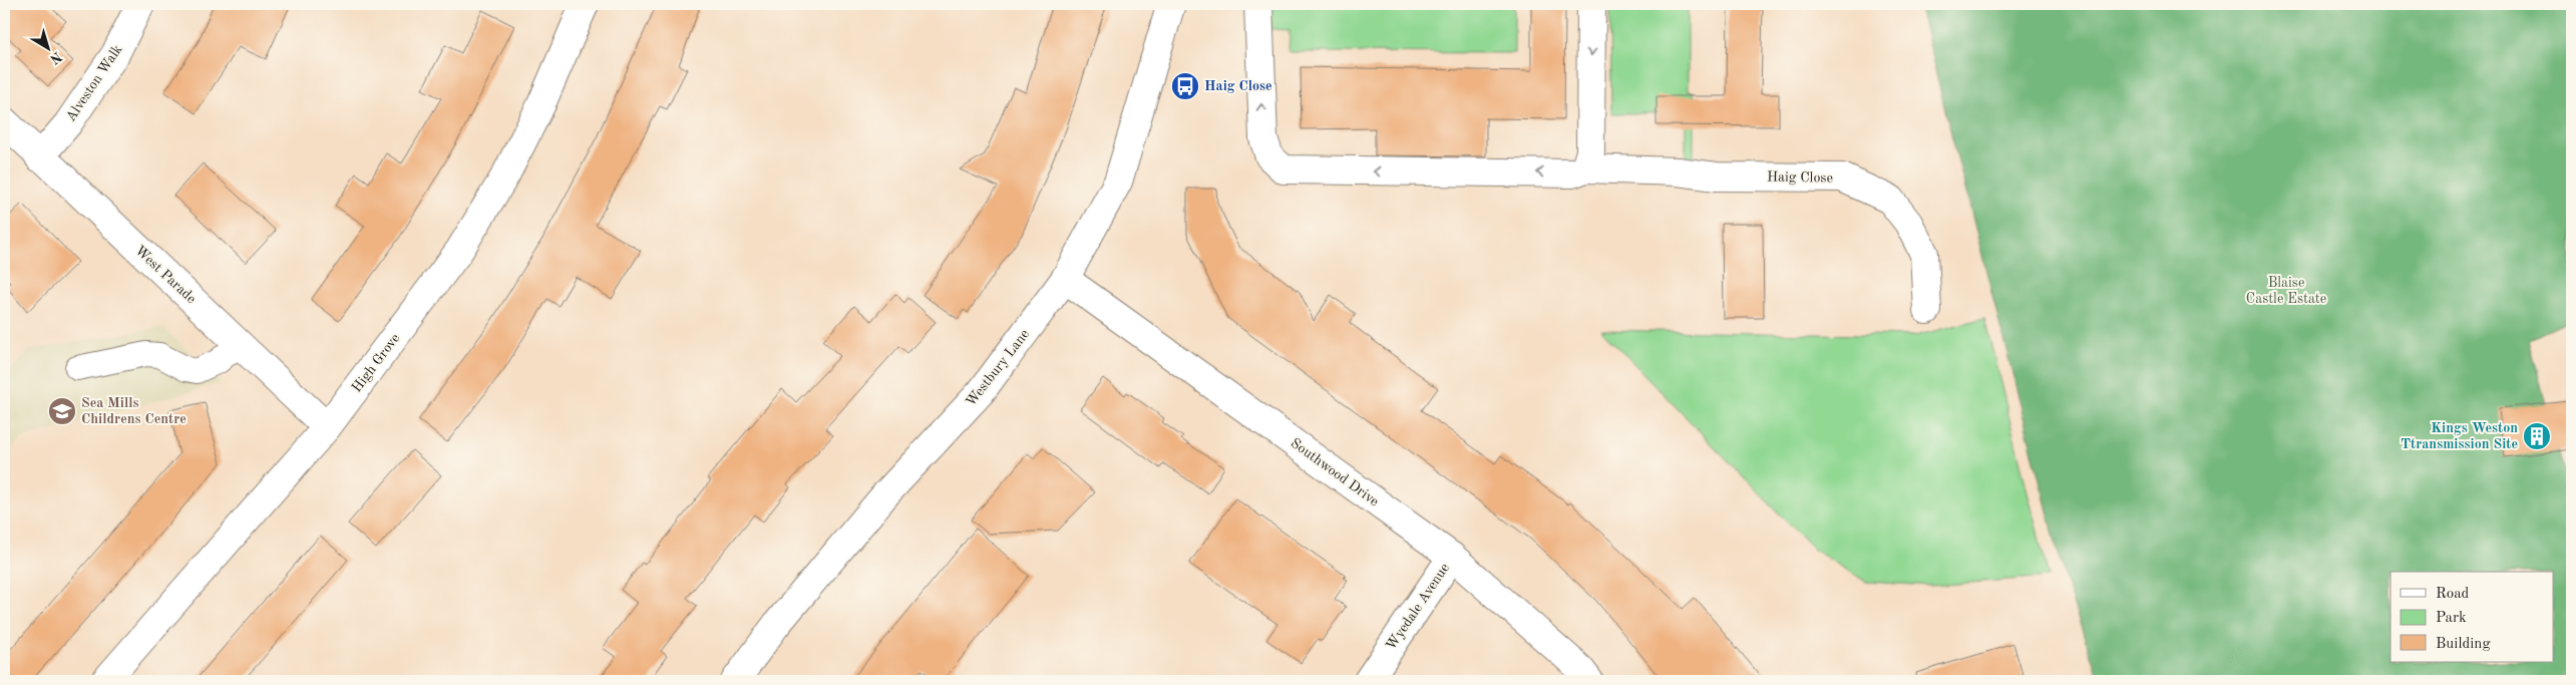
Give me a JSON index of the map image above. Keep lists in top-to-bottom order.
{
  "streets": {
    "street": [
      "Alveston Walk",
      "Haig Close",
      "West Parade",
      "High Grove",
      "Westbury Lane",
      "Southwood Drive",
      "Wyedale Avenue"
    ]
  },
  "crossings": [
    ["Alveston Walk", "West Parade"],
    ["West Parade", "High Grove"],
    ["Westbury Lane", "Southwood Drive"],
    ["Southwood Drive", "Wyedale Avenue"]
  ],
  "parks": ["Blaise Castle Estate"],
  "places": {
    "bus stop": ["Haig Close"],
    "school or university": ["Sea Mills Childrens Centre"],
    "building": ["Kings Weston Ttransmission Site"]
  },
  "legend": ["Road", "Park", "Building"],
  "north": "bottom right"
}
